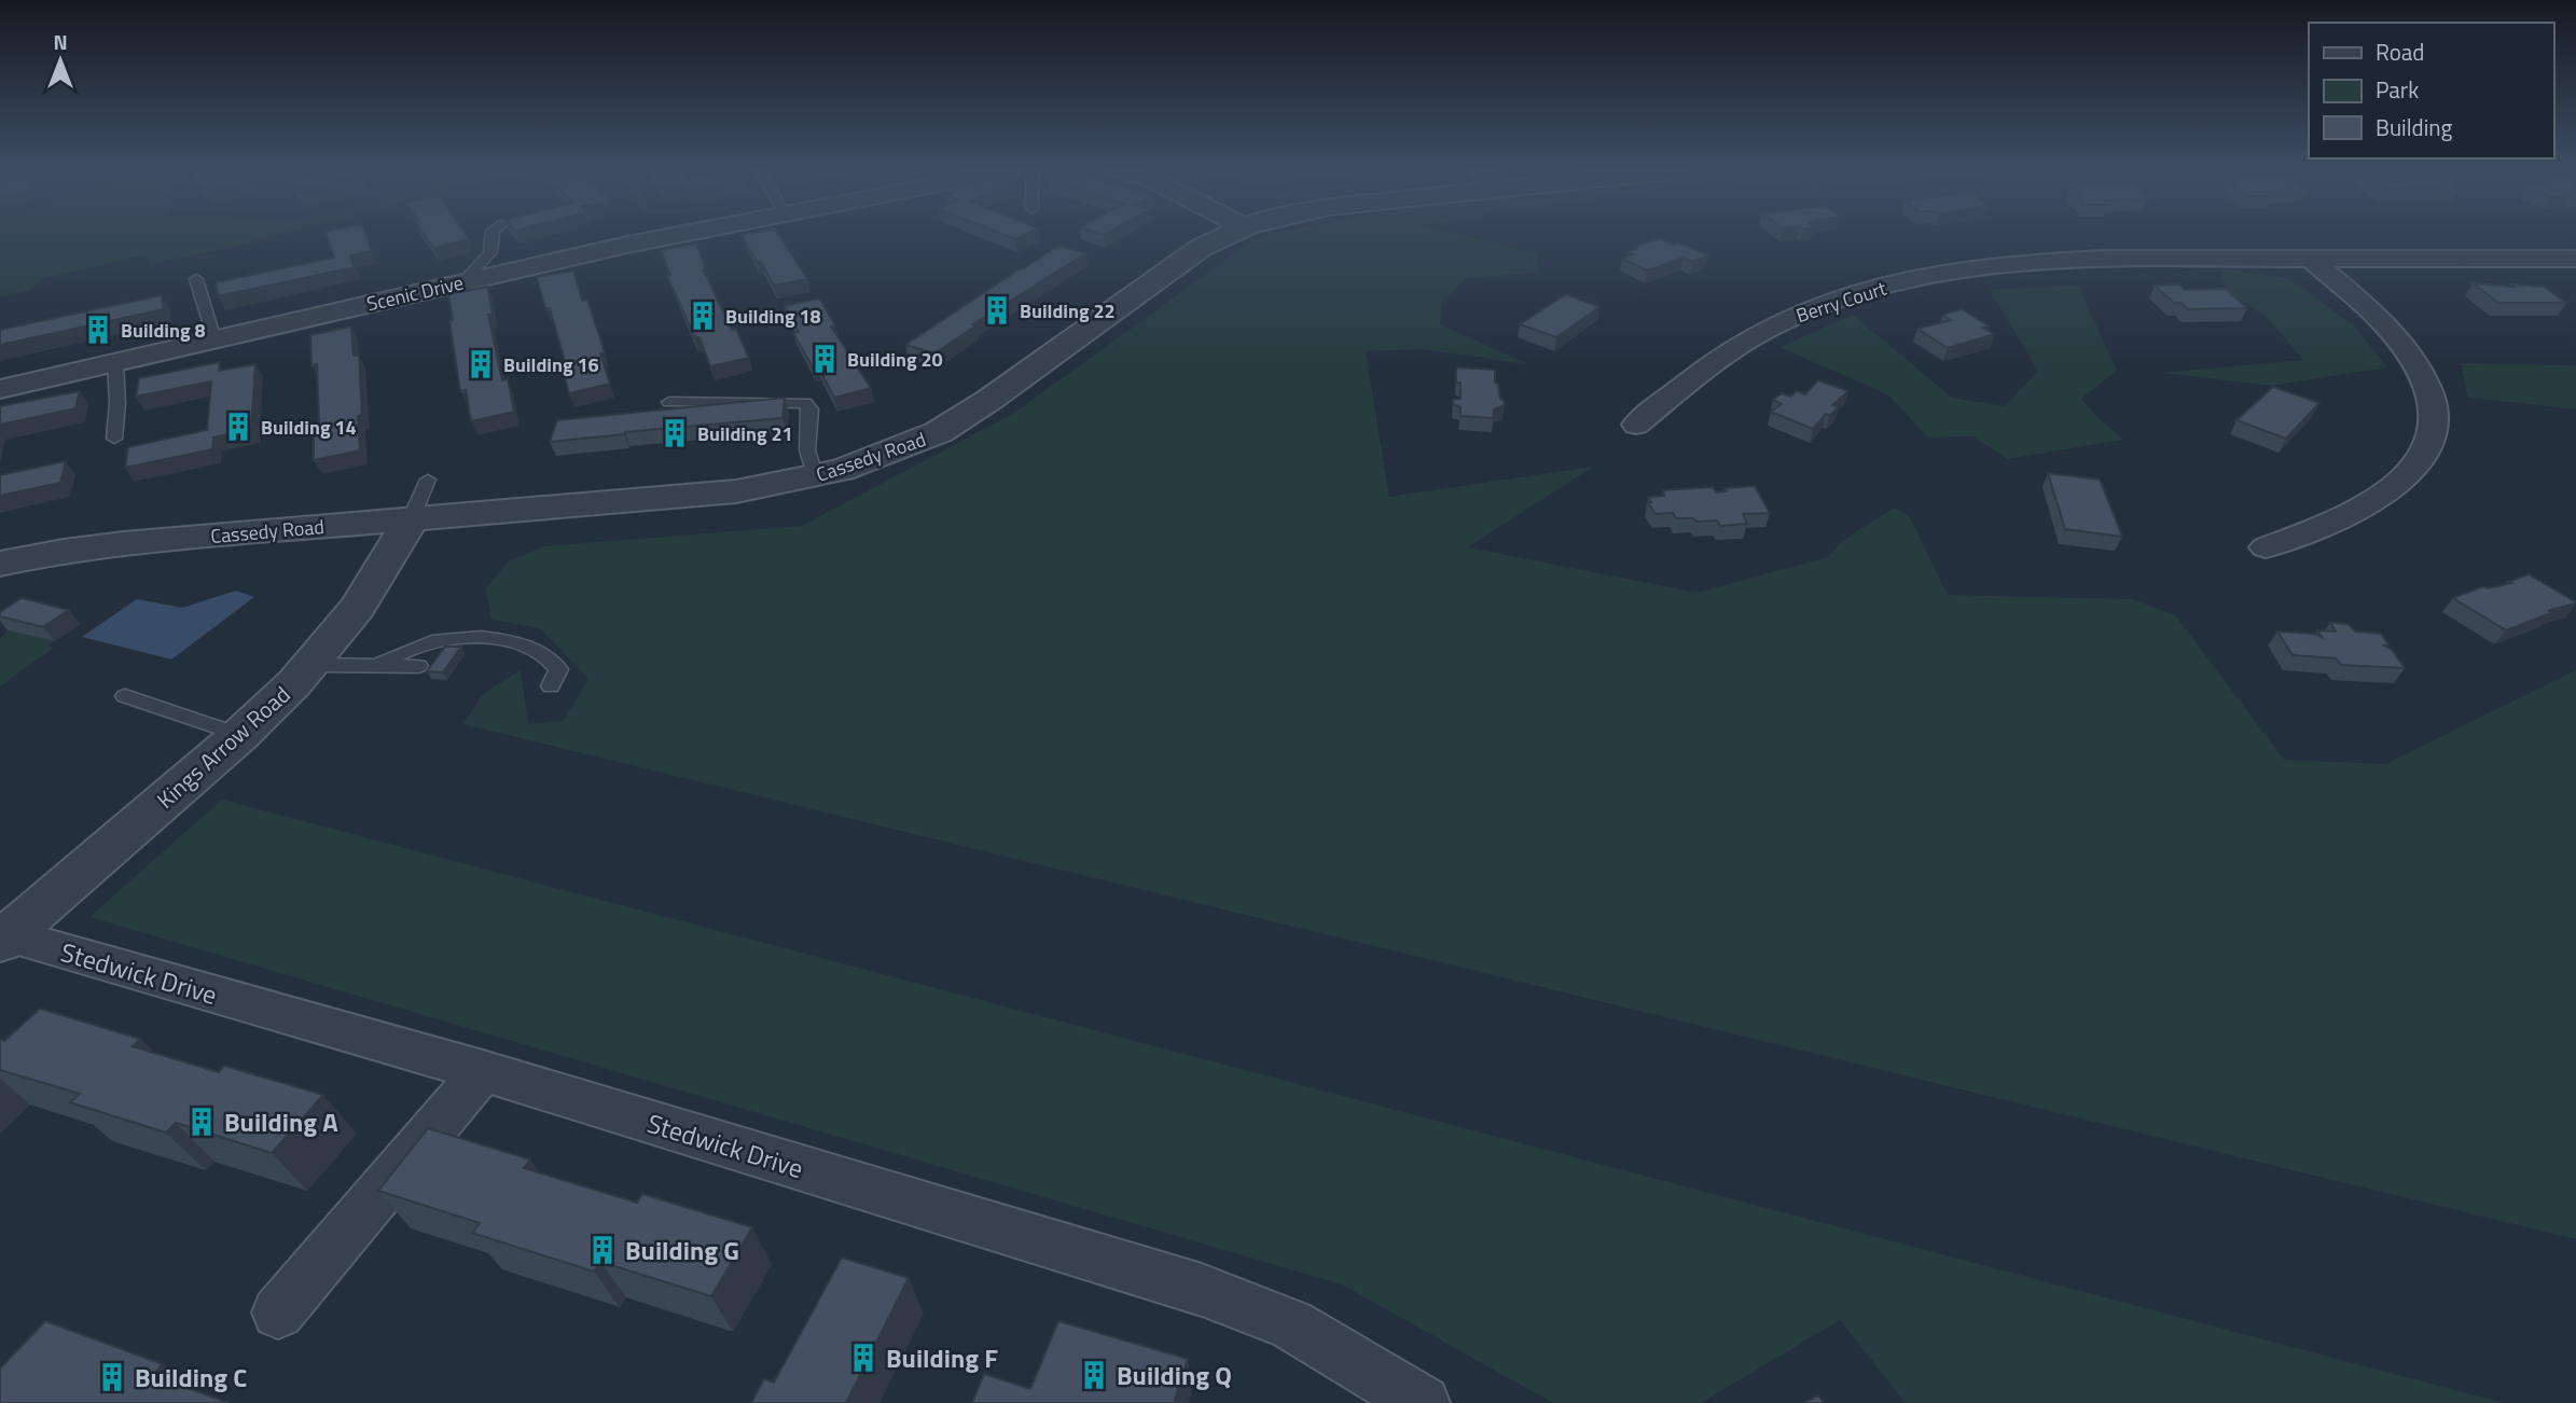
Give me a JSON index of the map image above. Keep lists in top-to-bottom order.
{
  "streets": {
    "street": [
      "Scenic Drive",
      "Berry Court",
      "Cassedy Road",
      "Kings Arrow Road",
      "Stedwick Drive"
    ]
  },
  "crossings": [
    ["Cassedy Road", "Kings Arrow Road"],
    ["Kings Arrow Road", "Stedwick Drive"]
  ],
  "places": {
    "building": [
      "Building 22",
      "Building 18",
      "Building 8",
      "Building 20",
      "Building 16",
      "Building 14",
      "Building 21",
      "Building A",
      "Building G",
      "Building F",
      "Building Q",
      "Building C"
    ]
  },
  "legend": ["Road", "Park", "Building"],
  "north": "top"
}
